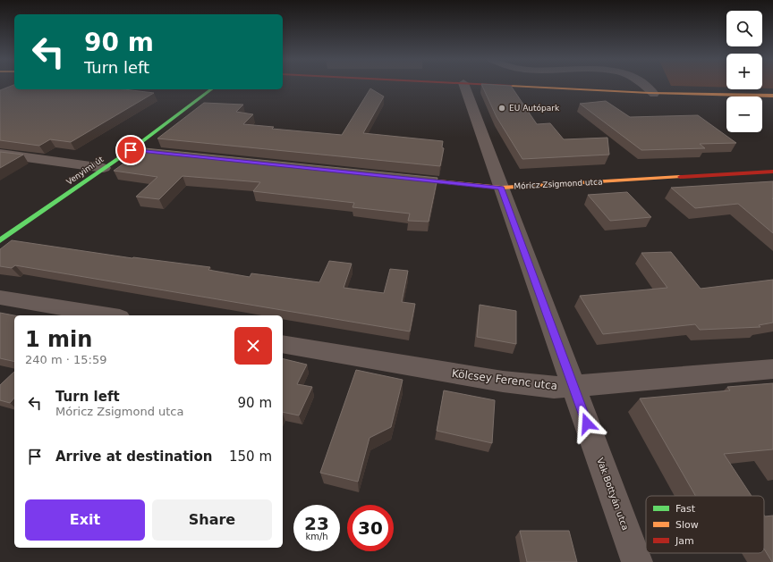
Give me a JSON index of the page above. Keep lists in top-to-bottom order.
{
  "streets": {
    "street": [
      "Venyimi út",
      "Móricz Zsigmond utca",
      "Kölcsey Ferenc utca",
      "Vak Bottyán utca"
    ]
  },
  "crossings": [
    ["Móricz Zsigmond utca", "Vak Bottyán utca"],
    ["Kölcsey Ferenc utca", "Vak Bottyán utca"]
  ],
  "places": ["EU Autópark"],
  "legend": ["Fast", "Slow", "Jam"],
  "page": {
    "map_buttons": ["+", "−"],
    "turn": ["90 m", "Turn left"],
    "heading": ["1 min", "240 m · 15:59"],
    "list": [
      {
        "name": "Turn left",
        "note": "Móricz Zsigmond utca",
        "value": "90 m"
      },
      {
        "name": "Arrive at destination",
        "value": "150 m"
      }
    ],
    "buttons": ["Exit", "Share"],
    "speed": "23 km/h",
    "limit": "30"
  }
}
